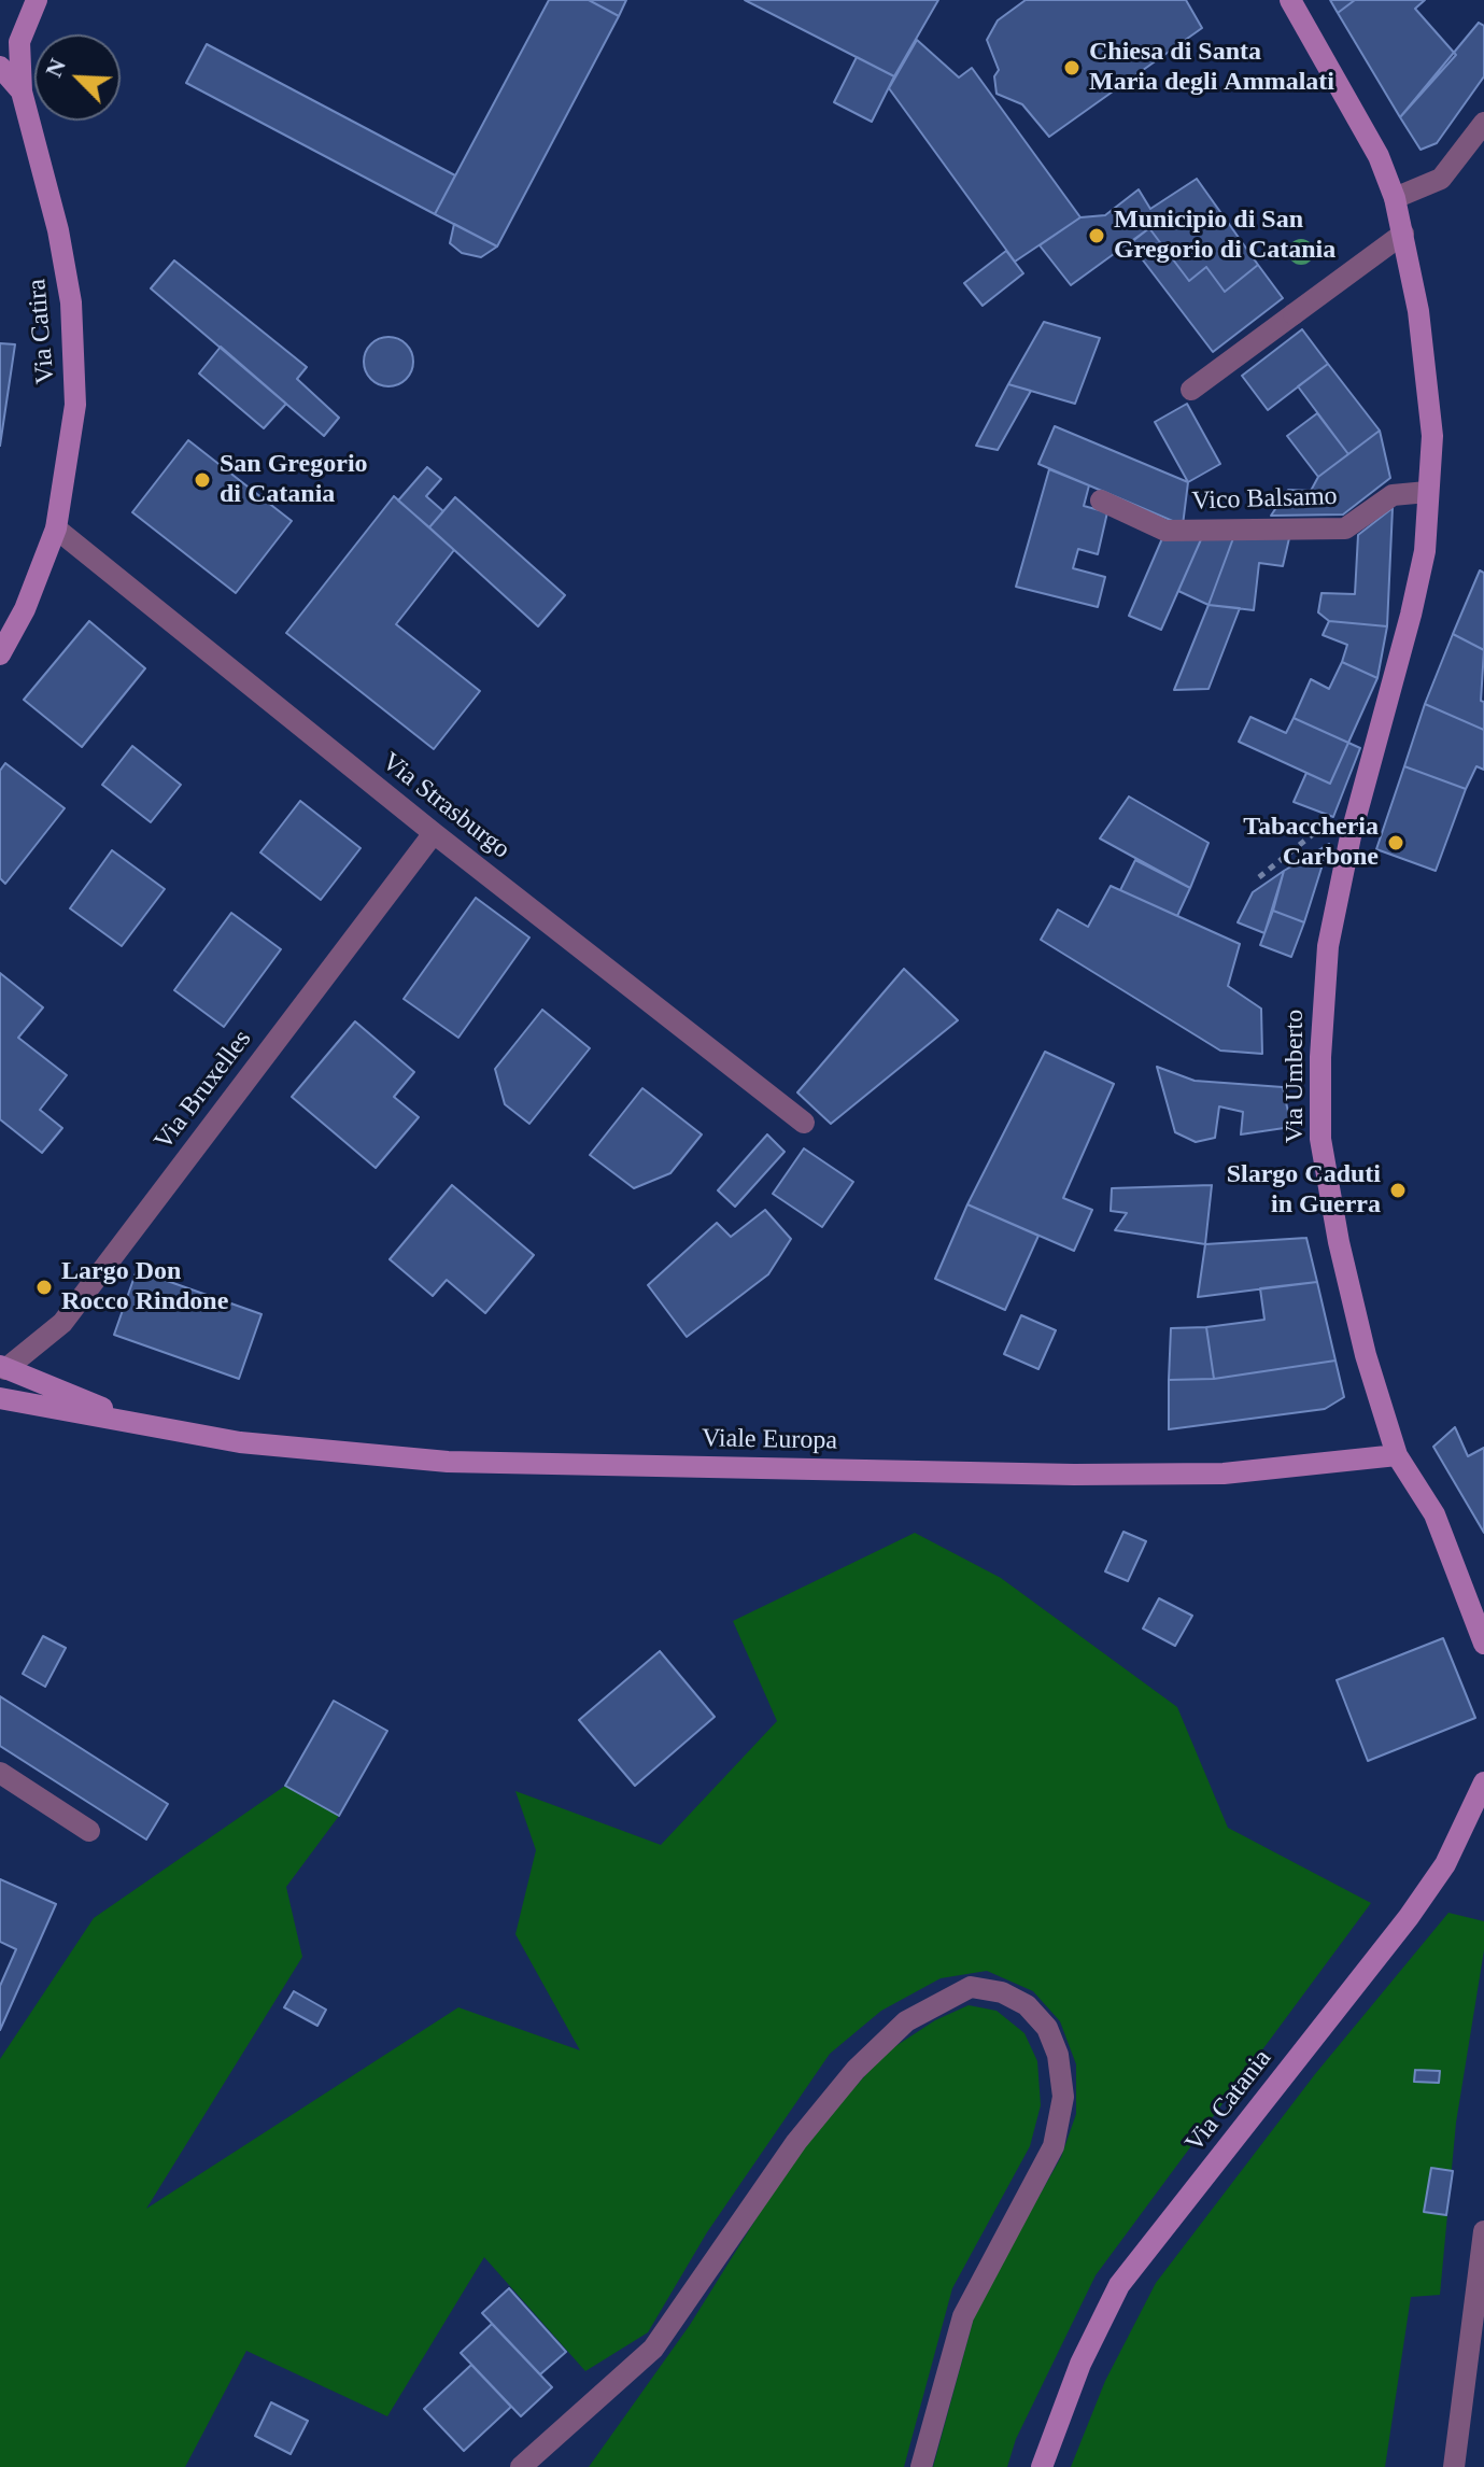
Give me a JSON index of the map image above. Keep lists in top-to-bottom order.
{
  "streets": {
    "main road": [
      "Via Catira",
      "Via Umberto",
      "Viale Europa",
      "Via Catania"
    ],
    "street": ["Vico Balsamo", "Via Strasburgo", "Via Bruxelles"]
  },
  "crossings": [
    ["Via Catira", "Via Strasburgo"],
    ["Vico Balsamo", "Via Umberto"],
    ["Via Strasburgo", "Via Bruxelles"],
    ["Via Umberto", "Viale Europa"],
    ["Via Bruxelles", "Viale Europa"]
  ],
  "places": [
    "Chiesa di Santa Maria degli Ammalati",
    "Municipio di San Gregorio di Catania",
    "San Gregorio di Catania",
    "Tabaccheria Carbone",
    "Slargo Caduti in Guerra",
    "Largo Don Rocco Rindone"
  ],
  "north": "top left"
}
